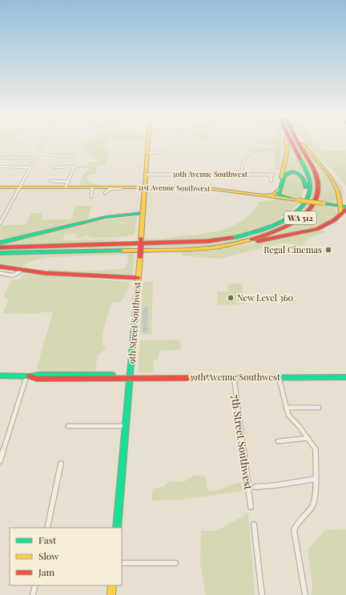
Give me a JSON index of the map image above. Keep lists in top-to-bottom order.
{
  "streets": {
    "main road": [
      "31st Avenue Southwest",
      "WA 512",
      "9th Street Southwest",
      "39th Avenue Southwest"
    ],
    "street": ["30th Avenue Southwest", "7th Street Southwest"]
  },
  "crossings": [
    ["30th Avenue Southwest", "9th Street Southwest"],
    ["31st Avenue Southwest", "9th Street Southwest"],
    ["9th Street Southwest", "39th Avenue Southwest"],
    ["39th Avenue Southwest", "7th Street Southwest"]
  ],
  "places": ["Regal Cinemas", "New Level 360"],
  "legend": ["Fast", "Slow", "Jam"]
}
